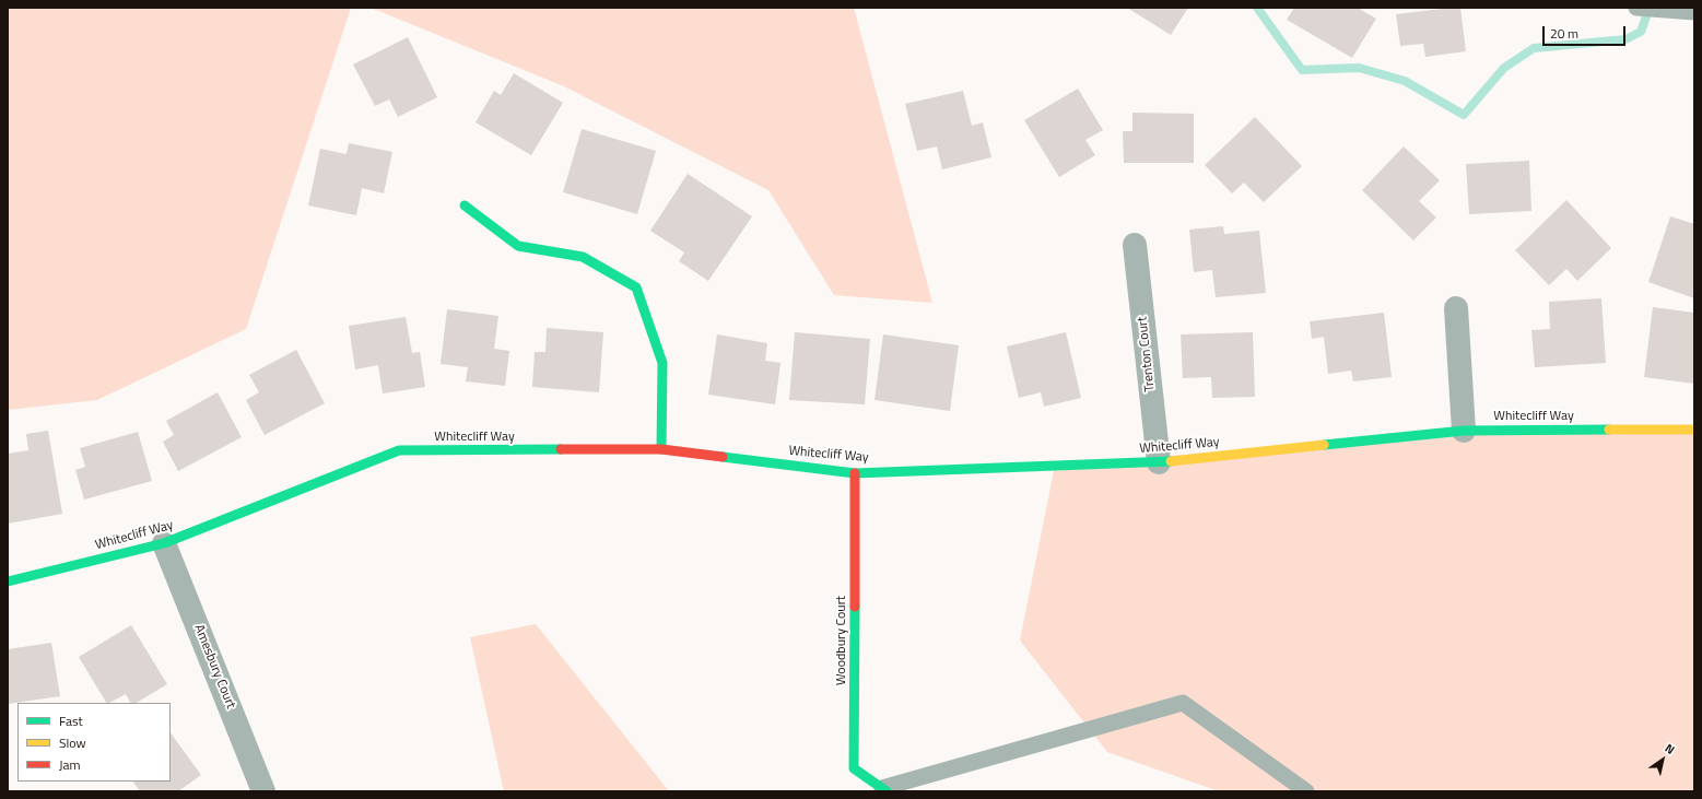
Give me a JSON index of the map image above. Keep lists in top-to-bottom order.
{
  "streets": {
    "street": [
      "Trenton Court",
      "Whitecliff Way",
      "Woodbury Court",
      "Amesbury Court"
    ]
  },
  "crossings": [
    ["Trenton Court", "Whitecliff Way"],
    ["Whitecliff Way", "Woodbury Court"],
    ["Whitecliff Way", "Amesbury Court"]
  ],
  "legend": ["Fast", "Slow", "Jam"],
  "scale_bar": "20 m",
  "north": "top right"
}
